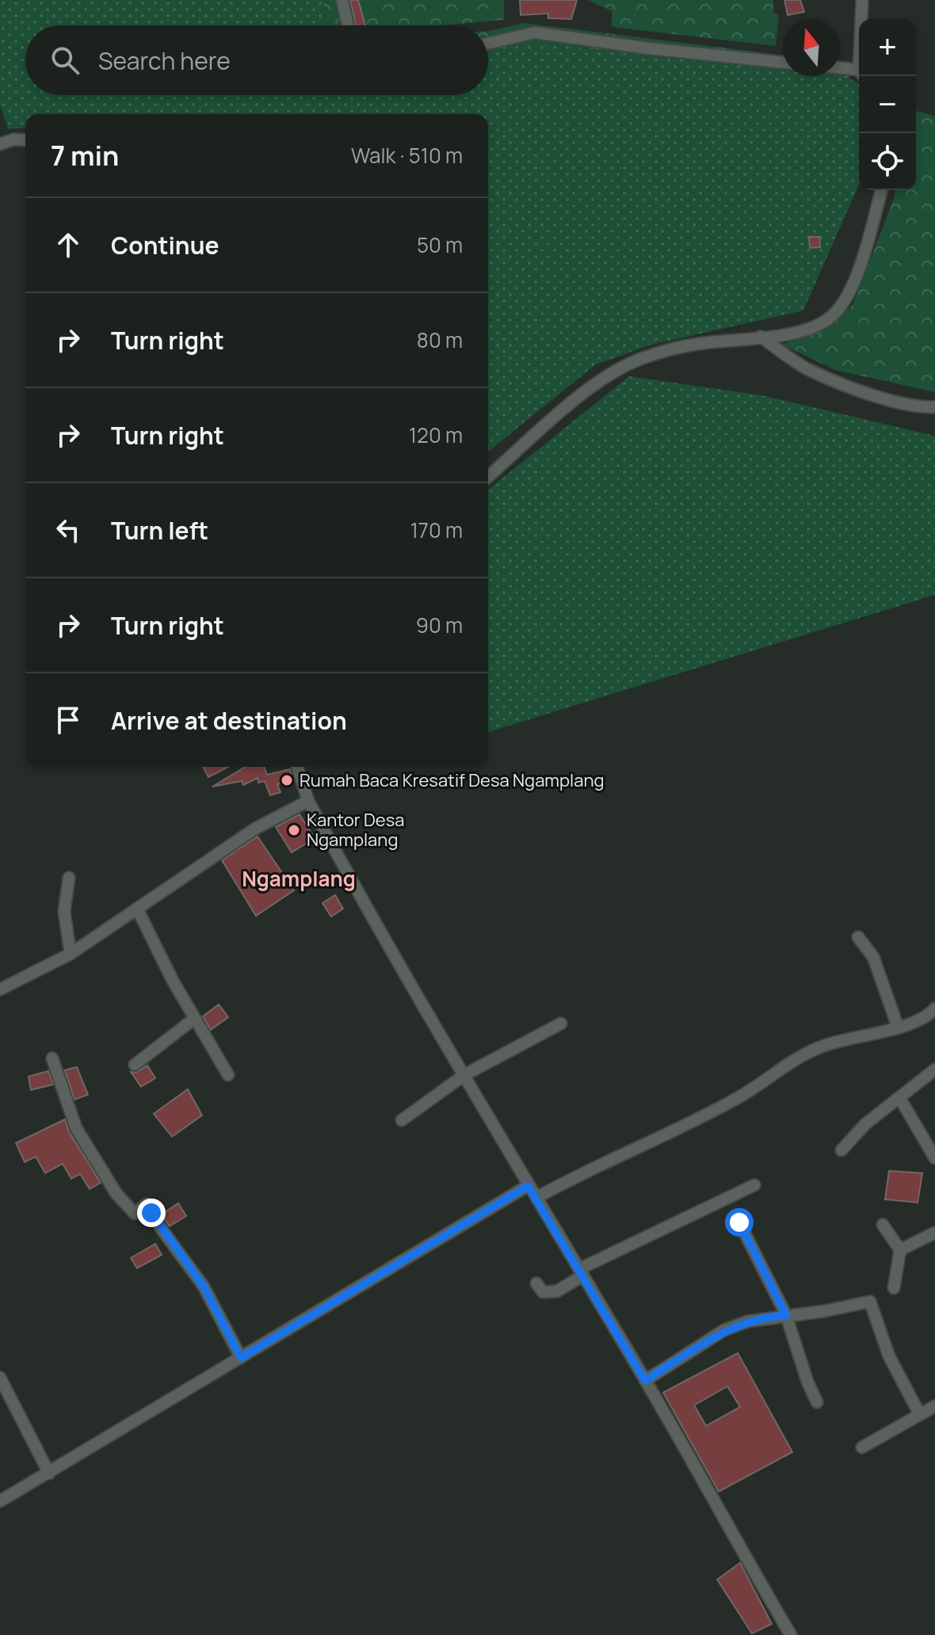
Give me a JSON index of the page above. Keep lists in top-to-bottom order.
{
  "districts": ["Ngamplang"],
  "places": ["Rumah Baca Kresatif Desa Ngamplang", "Kantor Desa Ngamplang"],
  "north": "top",
  "page": {
    "map_buttons": ["+", "−"],
    "search": "Search here",
    "heading": ["7 min", "Walk · 510 m"],
    "list": [
      ["Continue", "50 m"],
      ["Turn right", "80 m"],
      ["Turn right", "120 m"],
      ["Turn left", "170 m"],
      ["Turn right", "90 m"],
      "Arrive at destination"
    ]
  }
}
